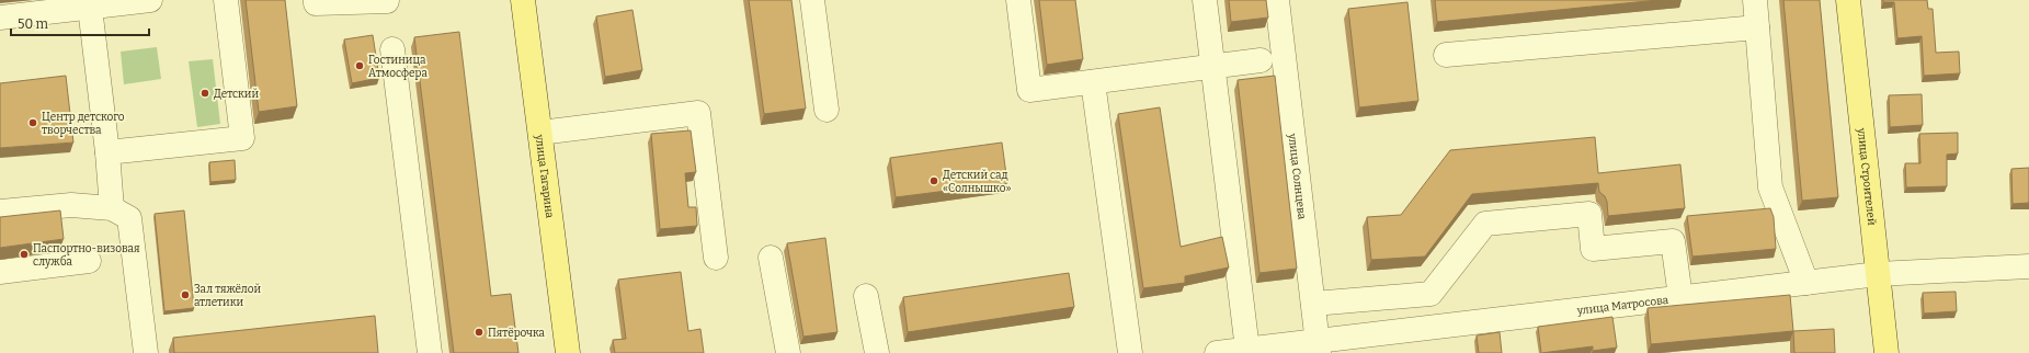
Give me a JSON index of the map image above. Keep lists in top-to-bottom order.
{
  "streets": {
    "main road": ["улица Гагарина", "улица Строителей"],
    "street": ["улица Солнцева", "улица Матросова"]
  },
  "crossings": [
    ["улица Солнцева", "улица Матросова"],
    ["улица Строителей", "улица Матросова"]
  ],
  "places": [
    "Гостиница Атмосфера",
    "Детский",
    "Центр детского творчества",
    "Детский сад «Солнышко»",
    "Паспортно-визовая служба",
    "Зал тяжёлой атлетики",
    "Пятёрочка"
  ],
  "scale_bar": "50 m"
}
